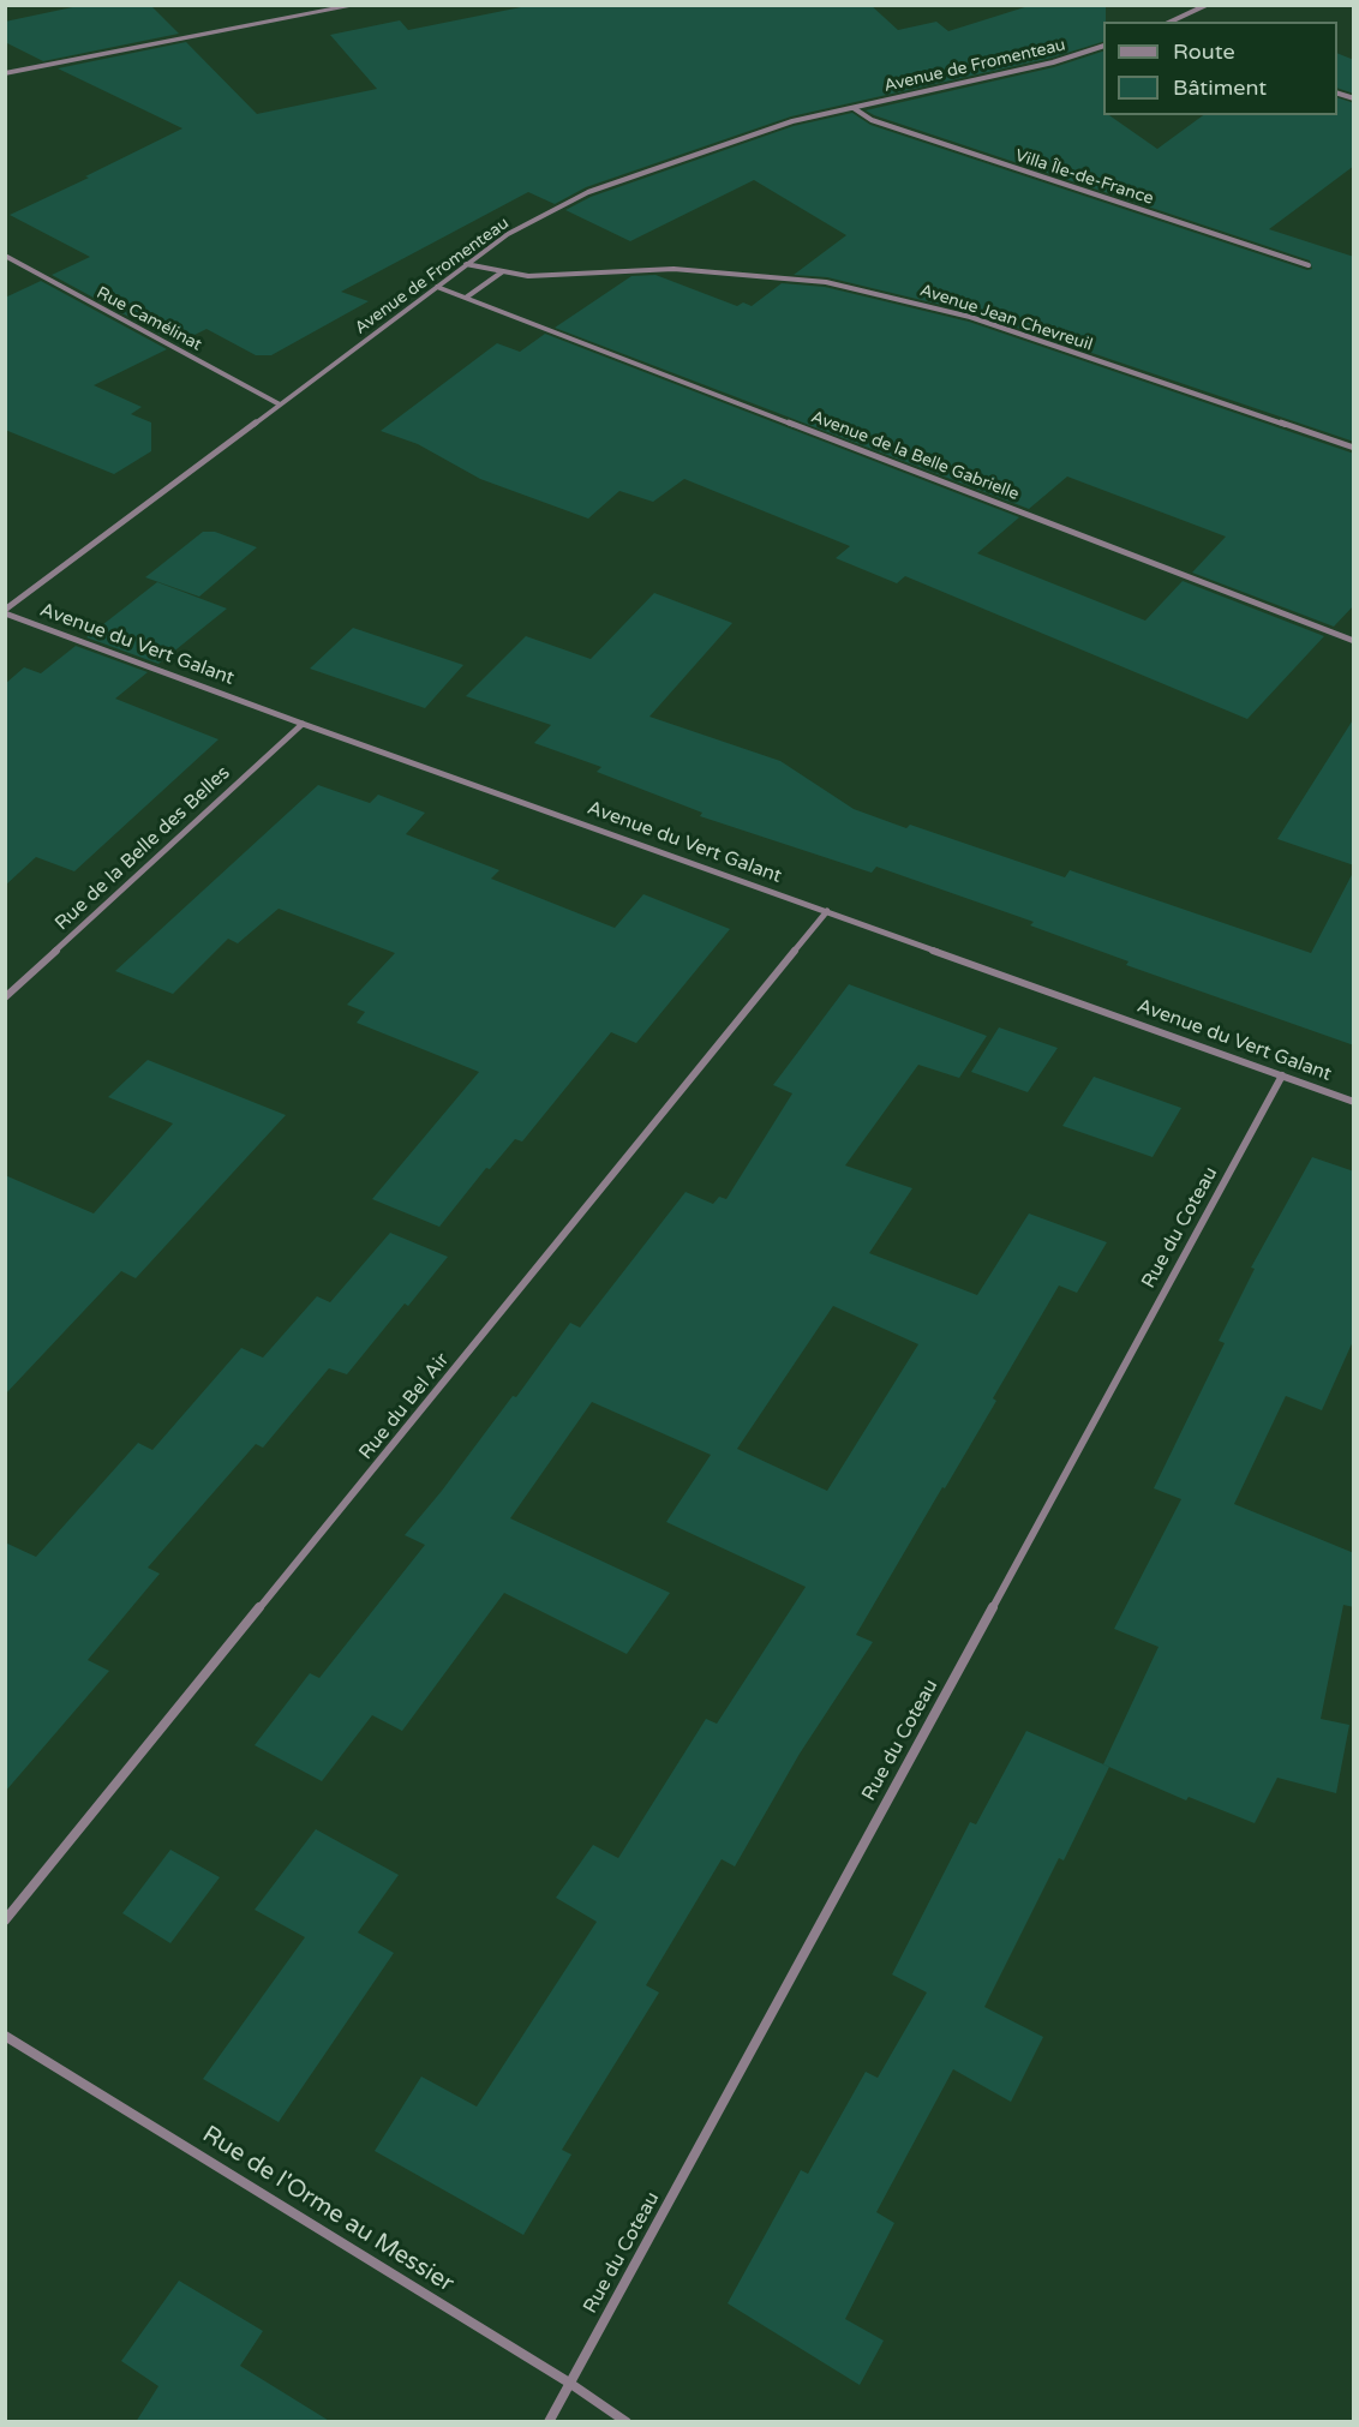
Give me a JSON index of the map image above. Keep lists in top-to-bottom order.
{
  "streets": {
    "street": [
      "Avenue de Fromenteau",
      "Villa Île-de-France",
      "Avenue Jean Chevreuil",
      "Rue Camélinat",
      "Avenue de la Belle Gabrielle",
      "Avenue du Vert Galant",
      "Rue de la Belle des Belles",
      "Rue du Coteau",
      "Rue du Bel Air",
      "Rue de l'Orme au Messier"
    ]
  },
  "crossings": [
    ["Avenue de Fromenteau", "Villa Île-de-France"],
    ["Avenue de Fromenteau", "Avenue Jean Chevreuil"],
    ["Avenue de Fromenteau", "Rue Camélinat"],
    ["Avenue de Fromenteau", "Avenue de la Belle Gabrielle"],
    ["Avenue de Fromenteau", "Avenue du Vert Galant"],
    ["Avenue du Vert Galant", "Rue de la Belle des Belles"],
    ["Avenue du Vert Galant", "Rue du Coteau"],
    ["Avenue du Vert Galant", "Rue du Bel Air"],
    ["Rue du Coteau", "Rue de l'Orme au Messier"]
  ],
  "legend": ["Route", "Bâtiment"]
}
